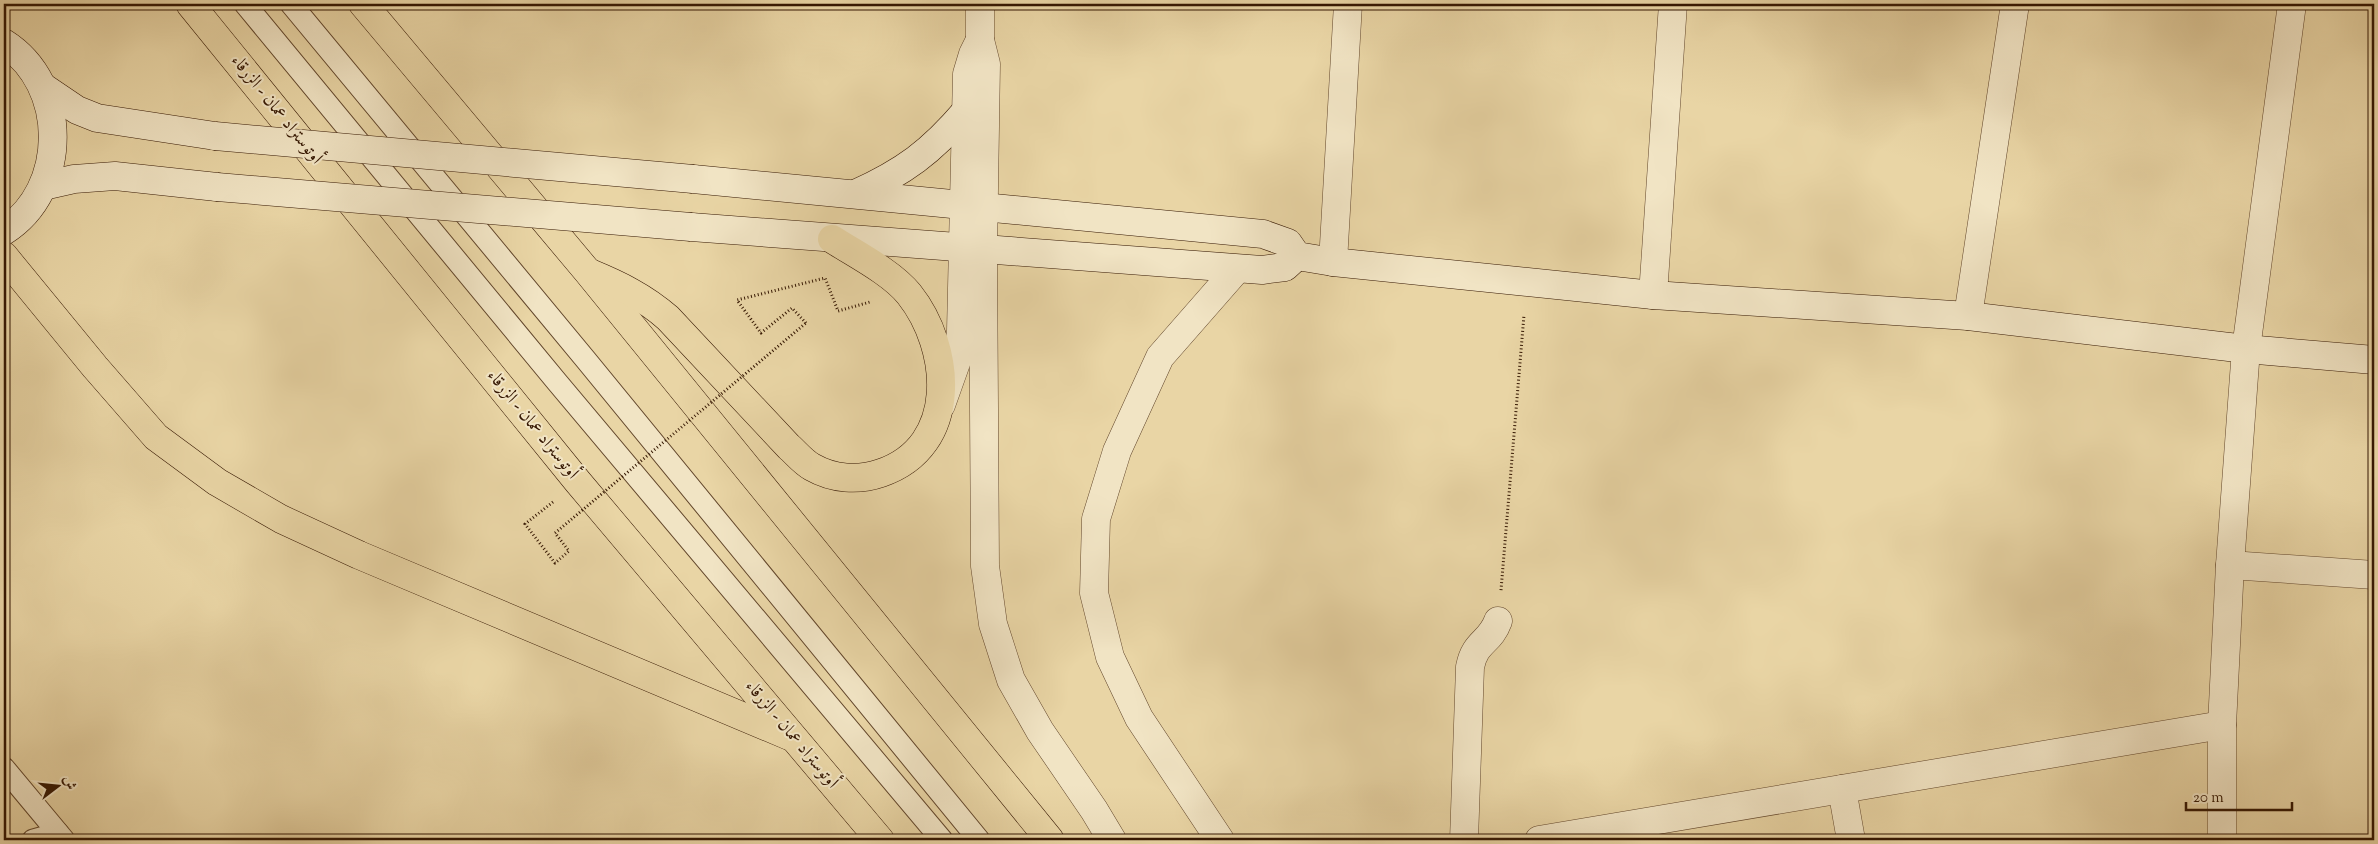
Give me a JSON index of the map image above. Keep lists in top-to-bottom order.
{
  "streets": {
    "highway": ["أوتوستراد عمان - الزرقاء"]
  },
  "scale_bar": "20 m",
  "north": "right"
}
